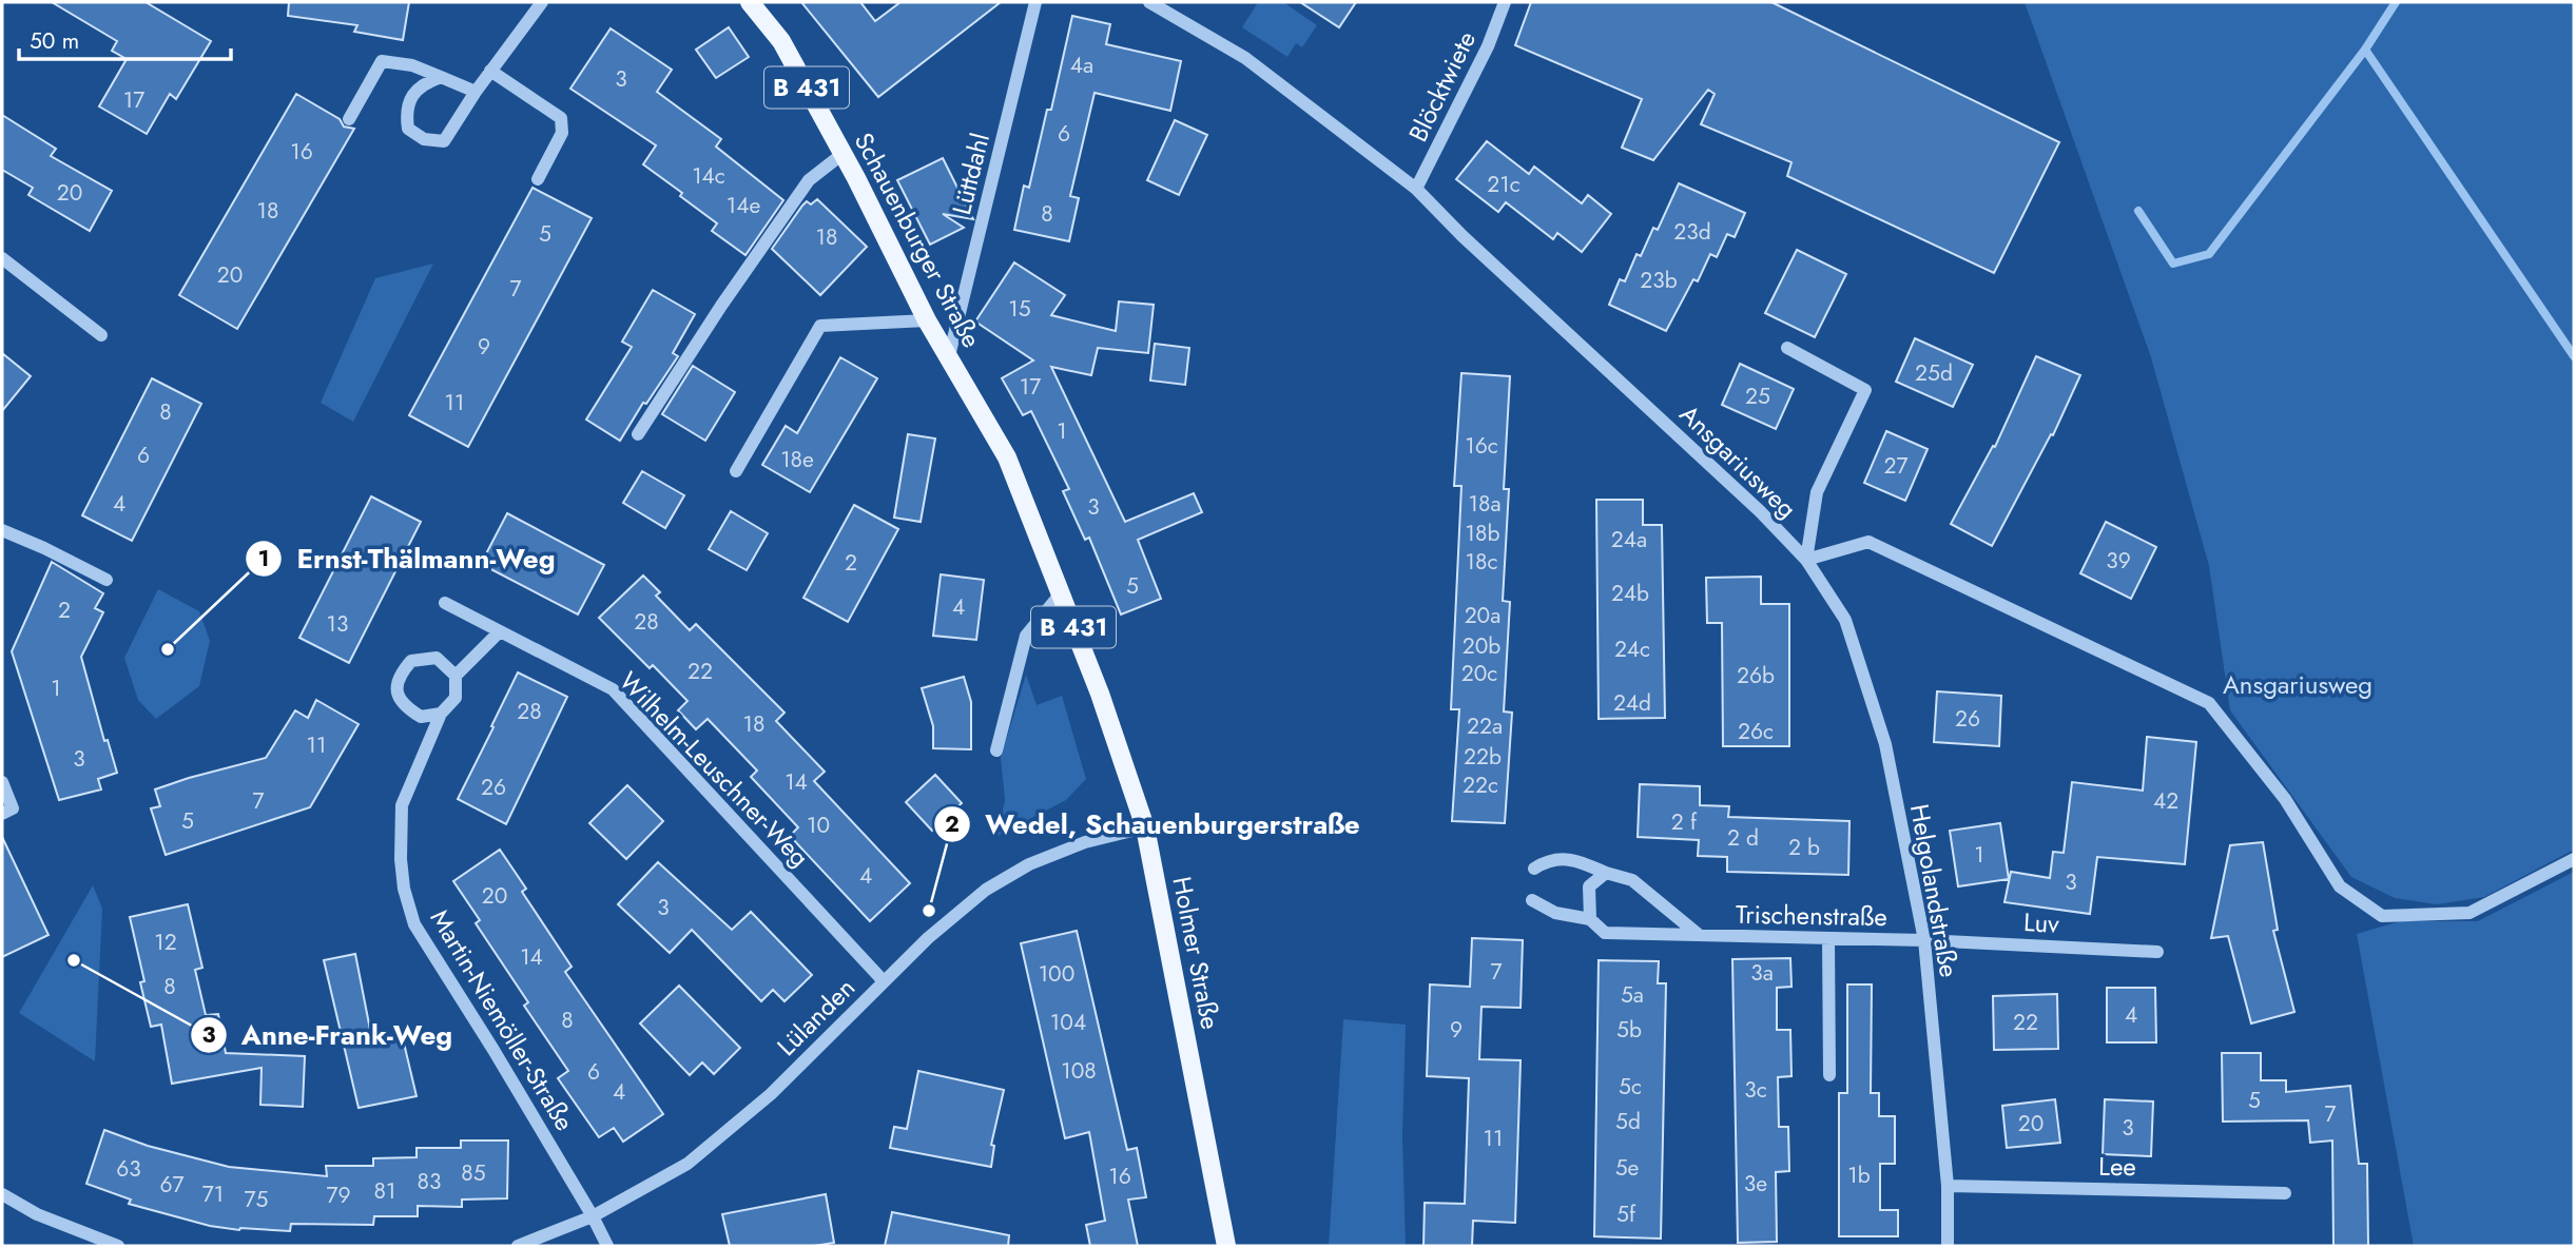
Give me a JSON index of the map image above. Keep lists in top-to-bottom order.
{
  "streets": {
    "main road": ["B 431", "Schauenburger Straße", "Holmer Straße"],
    "street": [
      "Blöcktwiete",
      "Lüttdahl",
      "Ansgariusweg",
      "Wilhelm-Leuschner-Weg",
      "Helgolandstraße",
      "Trischenstraße",
      "Luv",
      "Lülanden",
      "Martin-Niemöller-Straße",
      "Lee"
    ]
  },
  "crossings": [
    ["Blöcktwiete", "Ansgariusweg"],
    ["Lüttdahl", "Schauenburger Straße"],
    ["Schauenburger Straße", "Holmer Straße"],
    ["Ansgariusweg", "Helgolandstraße"],
    ["Wilhelm-Leuschner-Weg", "Lülanden"],
    ["Wilhelm-Leuschner-Weg", "Martin-Niemöller-Straße"],
    ["Helgolandstraße", "Trischenstraße"],
    ["Helgolandstraße", "Luv"],
    ["Helgolandstraße", "Lee"],
    ["Trischenstraße", "Luv"],
    ["Holmer Straße", "Lülanden"],
    ["Lülanden", "Martin-Niemöller-Straße"]
  ],
  "parks": ["Ansgariusweg"],
  "places": ["Ernst-Thälmann-Weg", "Wedel, Schauenburgerstraße", "Anne-Frank-Weg"],
  "house_numbers": [
    "4a",
    "3",
    "17",
    "6",
    "16",
    "14c",
    "21c",
    "20",
    "14e",
    "18",
    "8",
    "23d",
    "5",
    "18",
    "20",
    "23b",
    "7",
    "15",
    "9",
    "25d",
    "17",
    "25",
    "11",
    "8",
    "1",
    "16c",
    "6",
    "18e",
    "27",
    "4",
    "18a",
    "3",
    "18b",
    "24a",
    "39",
    "18c",
    "2",
    "5",
    "24b",
    "4",
    "2",
    "20a",
    "28",
    "13",
    "20b",
    "24c",
    "22",
    "20c",
    "26b",
    "1",
    "24d",
    "28",
    "26",
    "18",
    "22a",
    "26c",
    "11",
    "22b",
    "3",
    "14",
    "22c",
    "26",
    "7",
    "42",
    "5",
    "2 f",
    "10",
    "2 d",
    "2 b",
    "1",
    "4",
    "3",
    "20",
    "3",
    "12",
    "14",
    "7",
    "3a",
    "100",
    "8",
    "5a",
    "4",
    "8",
    "104",
    "22",
    "9",
    "5b",
    "108",
    "6",
    "5c",
    "3c",
    "4",
    "5",
    "7",
    "5d",
    "20",
    "3",
    "11",
    "5e",
    "63",
    "85",
    "1b",
    "16",
    "83",
    "3e",
    "67",
    "81",
    "71",
    "79",
    "75",
    "5f"
  ],
  "scale_bar": "50 m"
}
